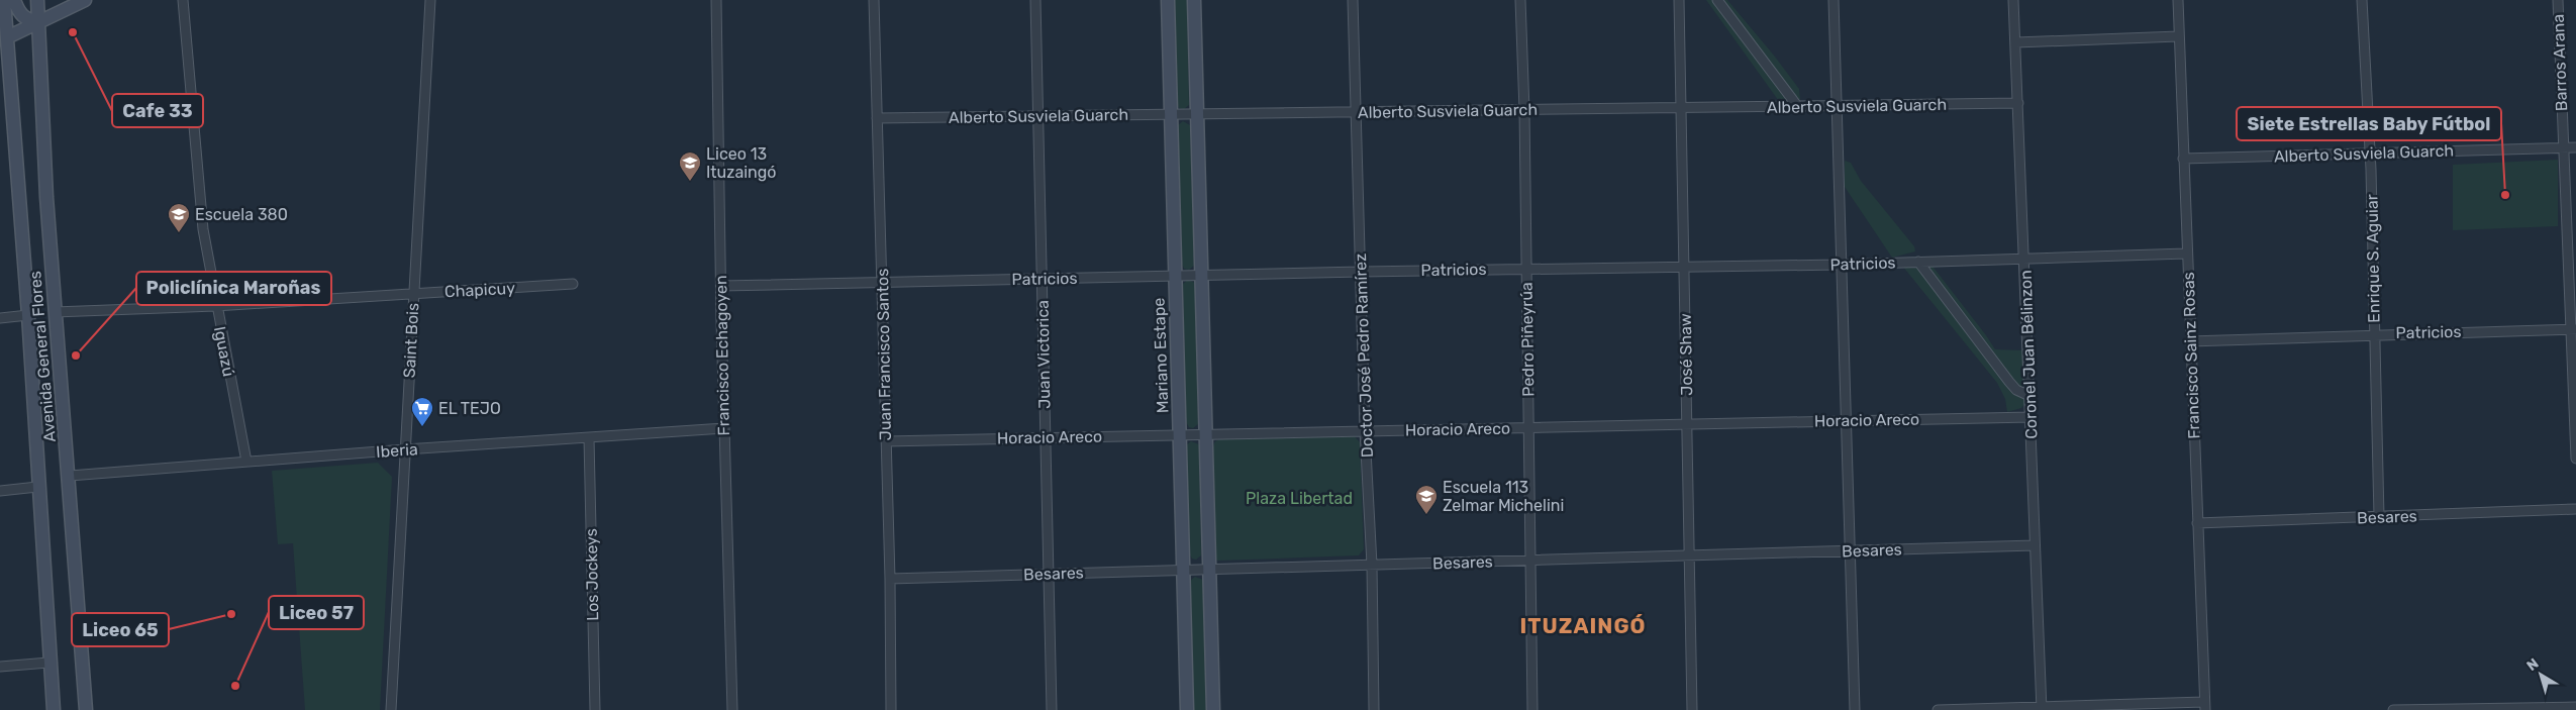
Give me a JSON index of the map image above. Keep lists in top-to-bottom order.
{
  "streets": {
    "street": [
      "Barros Arana",
      "Alberto Susviela Guarch",
      "Enrique S. Aguiar",
      "Patricios",
      "Chapicuy",
      "Pedro Piñeyrúa",
      "Saint Bois",
      "Iguazú",
      "Juan Francisco Santos",
      "Juan Victorica",
      "José Shaw",
      "Coronel Juan Bélinzon",
      "Francisco Echagoyen",
      "Mariano Estape",
      "Doctor José Pedro Ramírez",
      "Francisco Sainz Rosas",
      "Avenida General Flores",
      "Horacio Areco",
      "Iberia",
      "Besares",
      "Los Jockeys"
    ]
  },
  "crossings": [
    ["Barros Arana", "Alberto Susviela Guarch"],
    ["Barros Arana", "Patricios"],
    ["Alberto Susviela Guarch", "Enrique S. Aguiar"],
    ["Alberto Susviela Guarch", "Pedro Piñeyrúa"],
    ["Alberto Susviela Guarch", "Juan Francisco Santos"],
    ["Alberto Susviela Guarch", "Juan Victorica"],
    ["Alberto Susviela Guarch", "José Shaw"],
    ["Alberto Susviela Guarch", "Coronel Juan Bélinzon"],
    ["Alberto Susviela Guarch", "Mariano Estape"],
    ["Alberto Susviela Guarch", "Doctor José Pedro Ramírez"],
    ["Alberto Susviela Guarch", "Francisco Sainz Rosas"],
    ["Enrique S. Aguiar", "Patricios"],
    ["Enrique S. Aguiar", "Besares"],
    ["Patricios", "Pedro Piñeyrúa"],
    ["Patricios", "Juan Francisco Santos"],
    ["Patricios", "Juan Victorica"],
    ["Patricios", "José Shaw"],
    ["Patricios", "Coronel Juan Bélinzon"],
    ["Patricios", "Francisco Echagoyen"],
    ["Patricios", "Mariano Estape"],
    ["Patricios", "Doctor José Pedro Ramírez"],
    ["Patricios", "Francisco Sainz Rosas"],
    ["Chapicuy", "Saint Bois"],
    ["Chapicuy", "Iguazú"],
    ["Chapicuy", "Avenida General Flores"],
    ["Pedro Piñeyrúa", "Horacio Areco"],
    ["Pedro Piñeyrúa", "Besares"],
    ["Saint Bois", "Iberia"],
    ["Iguazú", "Iberia"],
    ["Juan Francisco Santos", "Horacio Areco"],
    ["Juan Francisco Santos", "Besares"],
    ["Juan Victorica", "Horacio Areco"],
    ["Juan Victorica", "Besares"],
    ["José Shaw", "Horacio Areco"],
    ["José Shaw", "Besares"],
    ["Coronel Juan Bélinzon", "Horacio Areco"],
    ["Coronel Juan Bélinzon", "Besares"],
    ["Francisco Echagoyen", "Iberia"],
    ["Mariano Estape", "Horacio Areco"],
    ["Mariano Estape", "Besares"],
    ["Doctor José Pedro Ramírez", "Horacio Areco"],
    ["Doctor José Pedro Ramírez", "Besares"],
    ["Francisco Sainz Rosas", "Besares"],
    ["Avenida General Flores", "Iberia"],
    ["Iberia", "Los Jockeys"]
  ],
  "districts": ["ITUZAINGÓ"],
  "parks": ["Plaza Libertad"],
  "places": {
    "other": [
      "Cafe 33",
      "Siete Estrellas Baby Fútbol",
      "Policlínica Maroñas",
      "Liceo 65",
      "Liceo 57"
    ],
    "school or university": ["Liceo 13 Ituzaingó", "Escuela 380", "Escuela 113 Zelmar Michelini"],
    "supermarket": ["EL TEJO"]
  },
  "north": "top left"
}
